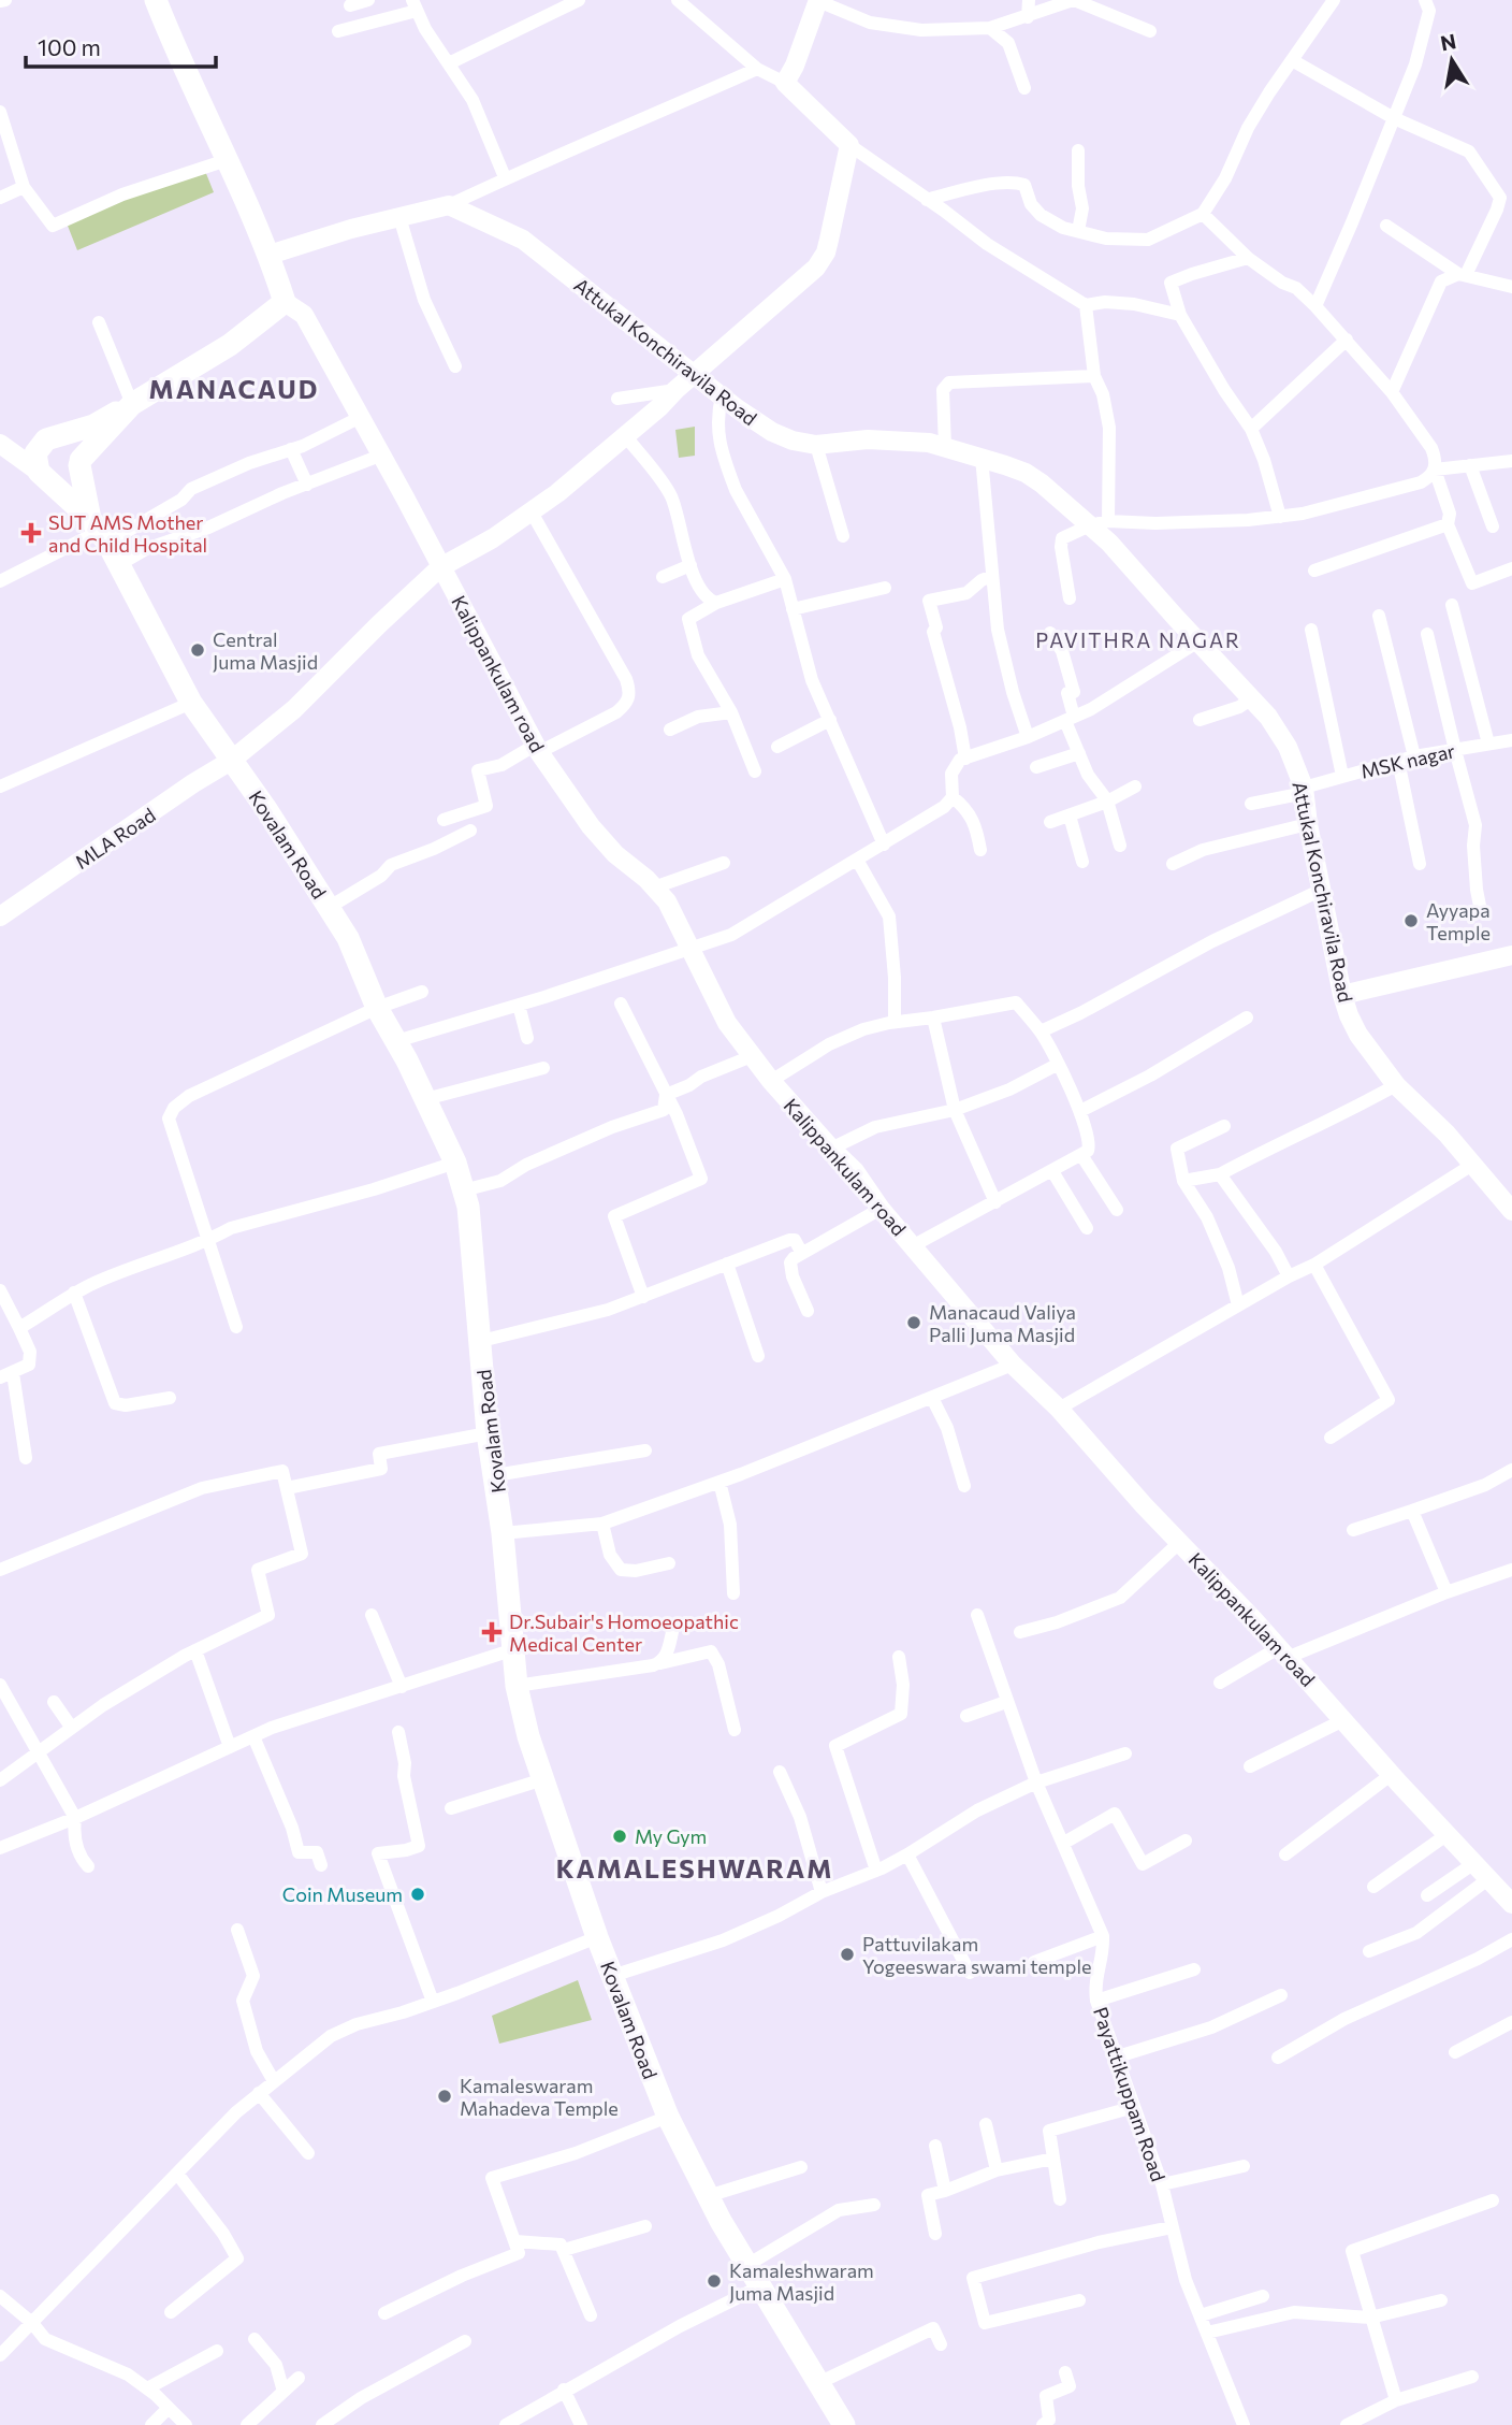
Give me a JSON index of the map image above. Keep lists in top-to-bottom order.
{
  "streets": {
    "main road": ["Kovalam Road"],
    "street": [
      "Attukal Konchiravila Road",
      "Kalippankulam road",
      "MSK nagar",
      "MLA Road",
      "Payattikuppam Road"
    ]
  },
  "crossings": [
    ["Attukal Konchiravila Road", "MSK nagar"],
    ["Attukal Konchiravila Road", "MLA Road"],
    ["Kalippankulam road", "MLA Road"],
    ["MLA Road", "Kovalam Road"]
  ],
  "districts": ["MANACAUD", "PAVITHRA NAGAR", "KAMALESHWARAM"],
  "places": {
    "health": ["SUT AMS Mother and Child Hospital", "Dr.Subair's Homoeopathic Medical Center"],
    "other": [
      "Central Juma Masjid",
      "Ayyapa Temple",
      "Manacaud Valiya Palli Juma Masjid",
      "My Gym",
      "Coin Museum",
      "Pattuvilakam Yogeeswara swami temple",
      "Kamaleswaram Mahadeva Temple",
      "Kamaleshwaram Juma Masjid"
    ]
  },
  "scale_bar": "100 m",
  "north": "top"
}
